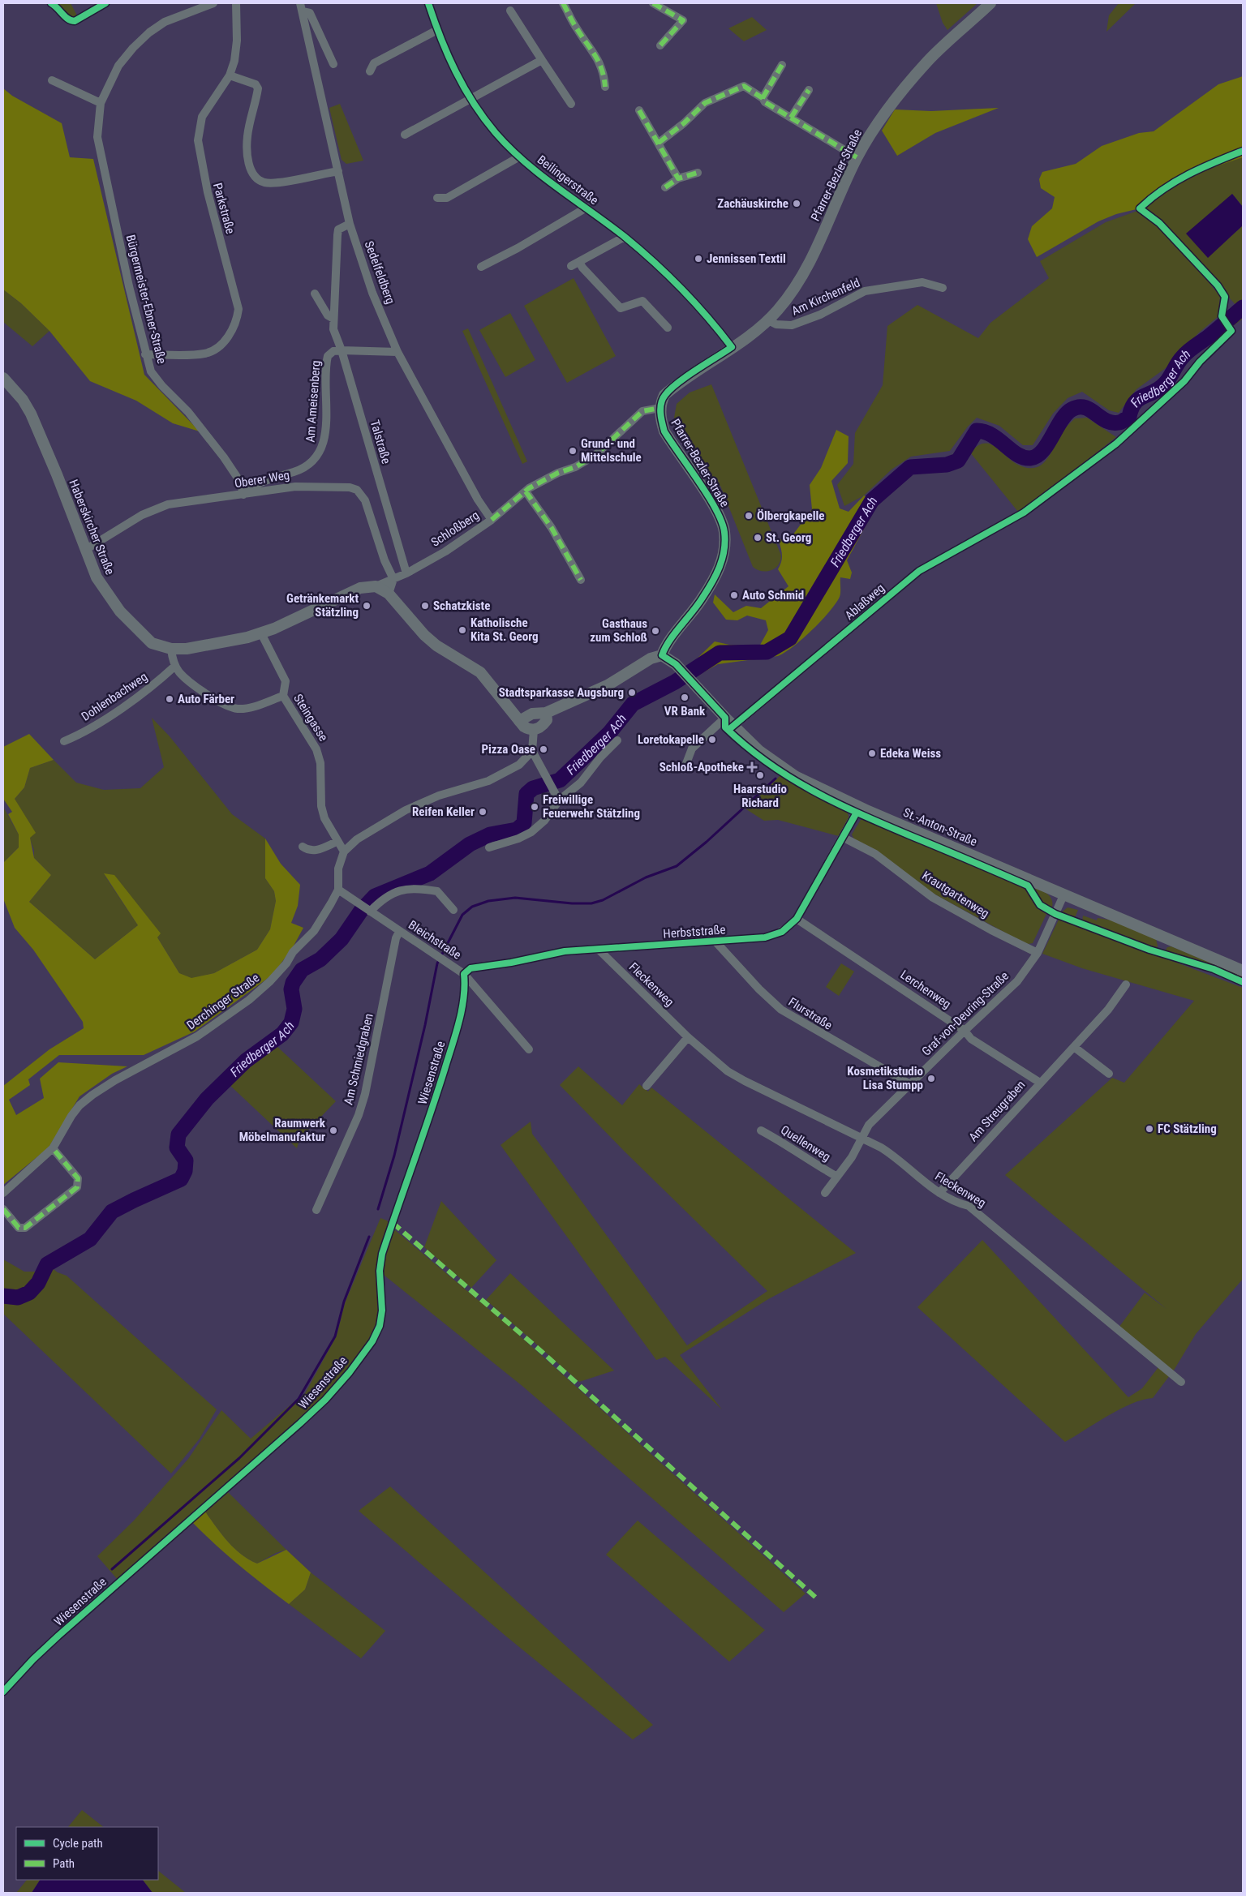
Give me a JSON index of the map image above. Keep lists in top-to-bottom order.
{
  "streets": {
    "street": [
      "Pfarrer-Bezler-Straße",
      "Beilingerstraße",
      "Parkstraße",
      "Sedelfeldberg",
      "Am Kirchenfeld",
      "Bürgermeister-Ebner-Straße",
      "Am Ameisenberg",
      "Talstraße",
      "Oberer Weg",
      "Haberskircher Straße",
      "Schloßberg",
      "Ablaßweg",
      "Dohlenbachweg",
      "Steingasse",
      "St.-Anton-Straße",
      "Krautgartenweg",
      "Herbststraße",
      "Bleichstraße",
      "Fleckenweg",
      "Lerchenweg",
      "Derchinger Straße",
      "Flurstraße",
      "Graf-von-Deuring-Straße",
      "Am Schmiedgraben",
      "Wiesenstraße",
      "Am Streugraben",
      "Quellenweg"
    ]
  },
  "crossings": [
    ["Pfarrer-Bezler-Straße", "Beilingerstraße"],
    ["Pfarrer-Bezler-Straße", "Am Kirchenfeld"],
    ["Pfarrer-Bezler-Straße", "Schloßberg"],
    ["Pfarrer-Bezler-Straße", "St.-Anton-Straße"],
    ["Parkstraße", "Bürgermeister-Ebner-Straße"],
    ["Sedelfeldberg", "Talstraße"],
    ["Sedelfeldberg", "Schloßberg"],
    ["Bürgermeister-Ebner-Straße", "Am Ameisenberg"],
    ["Bürgermeister-Ebner-Straße", "Oberer Weg"],
    ["Am Ameisenberg", "Talstraße"],
    ["Am Ameisenberg", "Oberer Weg"],
    ["Talstraße", "Schloßberg"],
    ["Oberer Weg", "Haberskircher Straße"],
    ["Oberer Weg", "Schloßberg"],
    ["Haberskircher Straße", "Schloßberg"],
    ["Haberskircher Straße", "Steingasse"],
    ["Ablaßweg", "St.-Anton-Straße"],
    ["Dohlenbachweg", "Steingasse"],
    ["St.-Anton-Straße", "Herbststraße"],
    ["St.-Anton-Straße", "Graf-von-Deuring-Straße"],
    ["Krautgartenweg", "Herbststraße"],
    ["Krautgartenweg", "Graf-von-Deuring-Straße"],
    ["Herbststraße", "Bleichstraße"],
    ["Herbststraße", "Fleckenweg"],
    ["Herbststraße", "Lerchenweg"],
    ["Herbststraße", "Flurstraße"],
    ["Herbststraße", "Wiesenstraße"],
    ["Bleichstraße", "Derchinger Straße"],
    ["Bleichstraße", "Am Schmiedgraben"],
    ["Bleichstraße", "Wiesenstraße"],
    ["Fleckenweg", "Graf-von-Deuring-Straße"],
    ["Fleckenweg", "Am Streugraben"],
    ["Fleckenweg", "Quellenweg"],
    ["Lerchenweg", "Graf-von-Deuring-Straße"],
    ["Lerchenweg", "Am Streugraben"],
    ["Flurstraße", "Graf-von-Deuring-Straße"],
    ["Graf-von-Deuring-Straße", "Quellenweg"]
  ],
  "water": ["Friedberger Ach"],
  "places": {
    "other": [
      "Zachäuskirche",
      "Jennissen Textil",
      "Grund- und Mittelschule",
      "Ölbergkapelle",
      "St. Georg",
      "Auto Schmid",
      "Getränkemarkt Stätzling",
      "Schatzkiste",
      "Katholische Kita St. Georg",
      "Gasthaus zum Schloß",
      "Stadtsparkasse Augsburg",
      "VR Bank",
      "Auto Färber",
      "Loretokapelle",
      "Pizza Oase",
      "Edeka Weiss",
      "Haarstudio Richard",
      "Freiwillige Feuerwehr Stätzling",
      "Reifen Keller",
      "Kosmetikstudio Lisa Stumpp",
      "FC Stätzling",
      "Raumwerk Möbelmanufaktur"
    ],
    "health": ["Schloß-Apotheke"]
  },
  "legend": ["Cycle path", "Path"]
}
